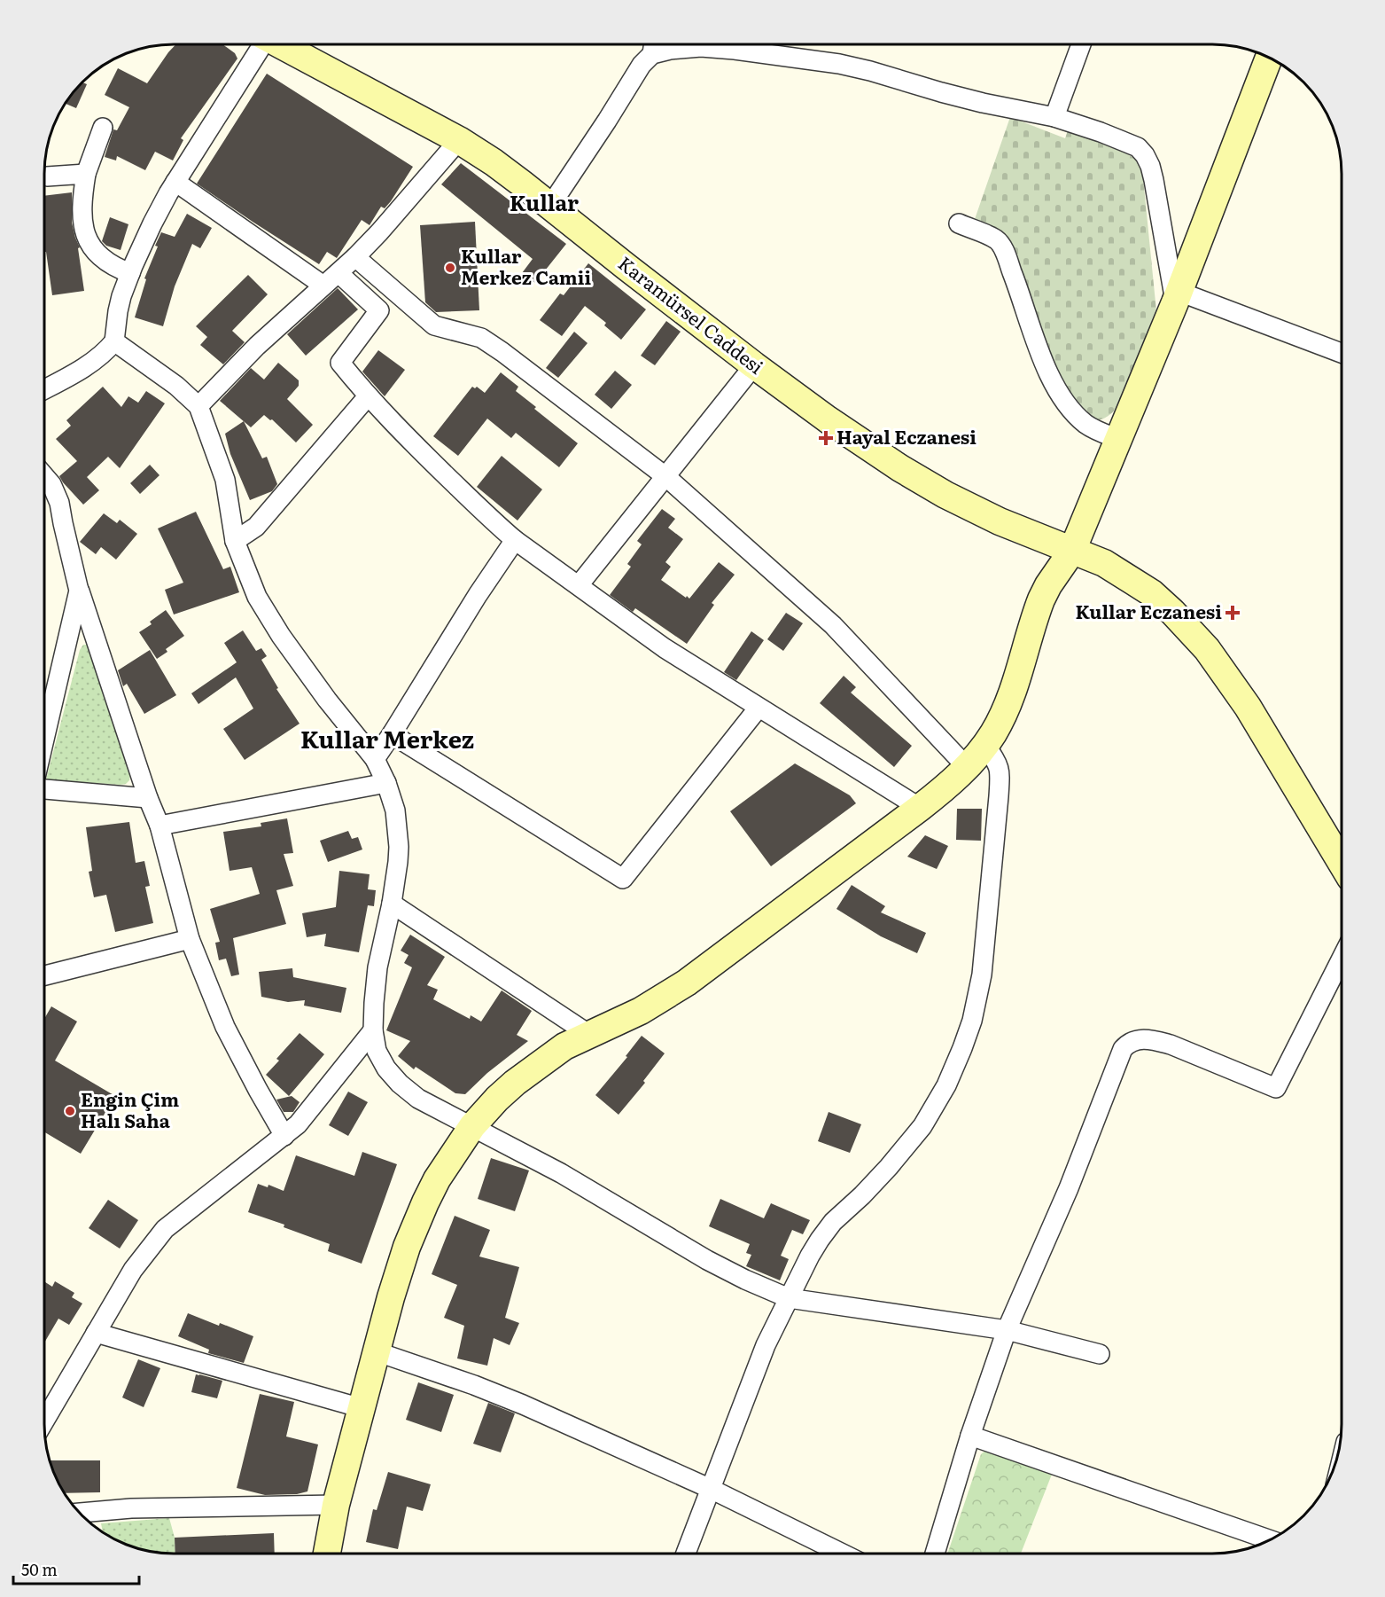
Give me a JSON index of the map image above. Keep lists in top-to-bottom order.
{
  "streets": {
    "main road": ["Karamürsel Caddesi"]
  },
  "districts": ["Kullar", "Kullar Merkez"],
  "places": {
    "other": ["Kullar Merkez Camii", "Engin Çim Halı Saha"],
    "health": ["Hayal Eczanesi", "Kullar Eczanesi"]
  },
  "scale_bar": "50 m"
}
